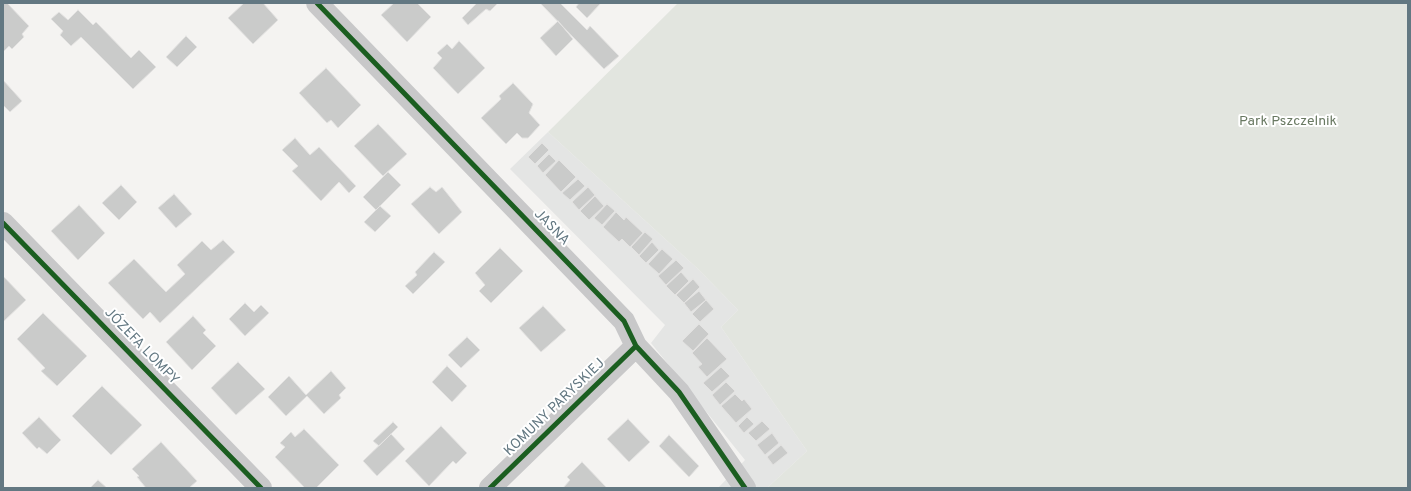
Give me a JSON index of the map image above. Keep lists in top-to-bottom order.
{
  "streets": {
    "street": ["JASNA", "JÓZEFA LOMPY", "KOMUNY PARYSKIEJ"]
  },
  "crossings": [
    ["JASNA", "KOMUNY PARYSKIEJ"]
  ],
  "parks": ["Park Pszczelnik"]
}
